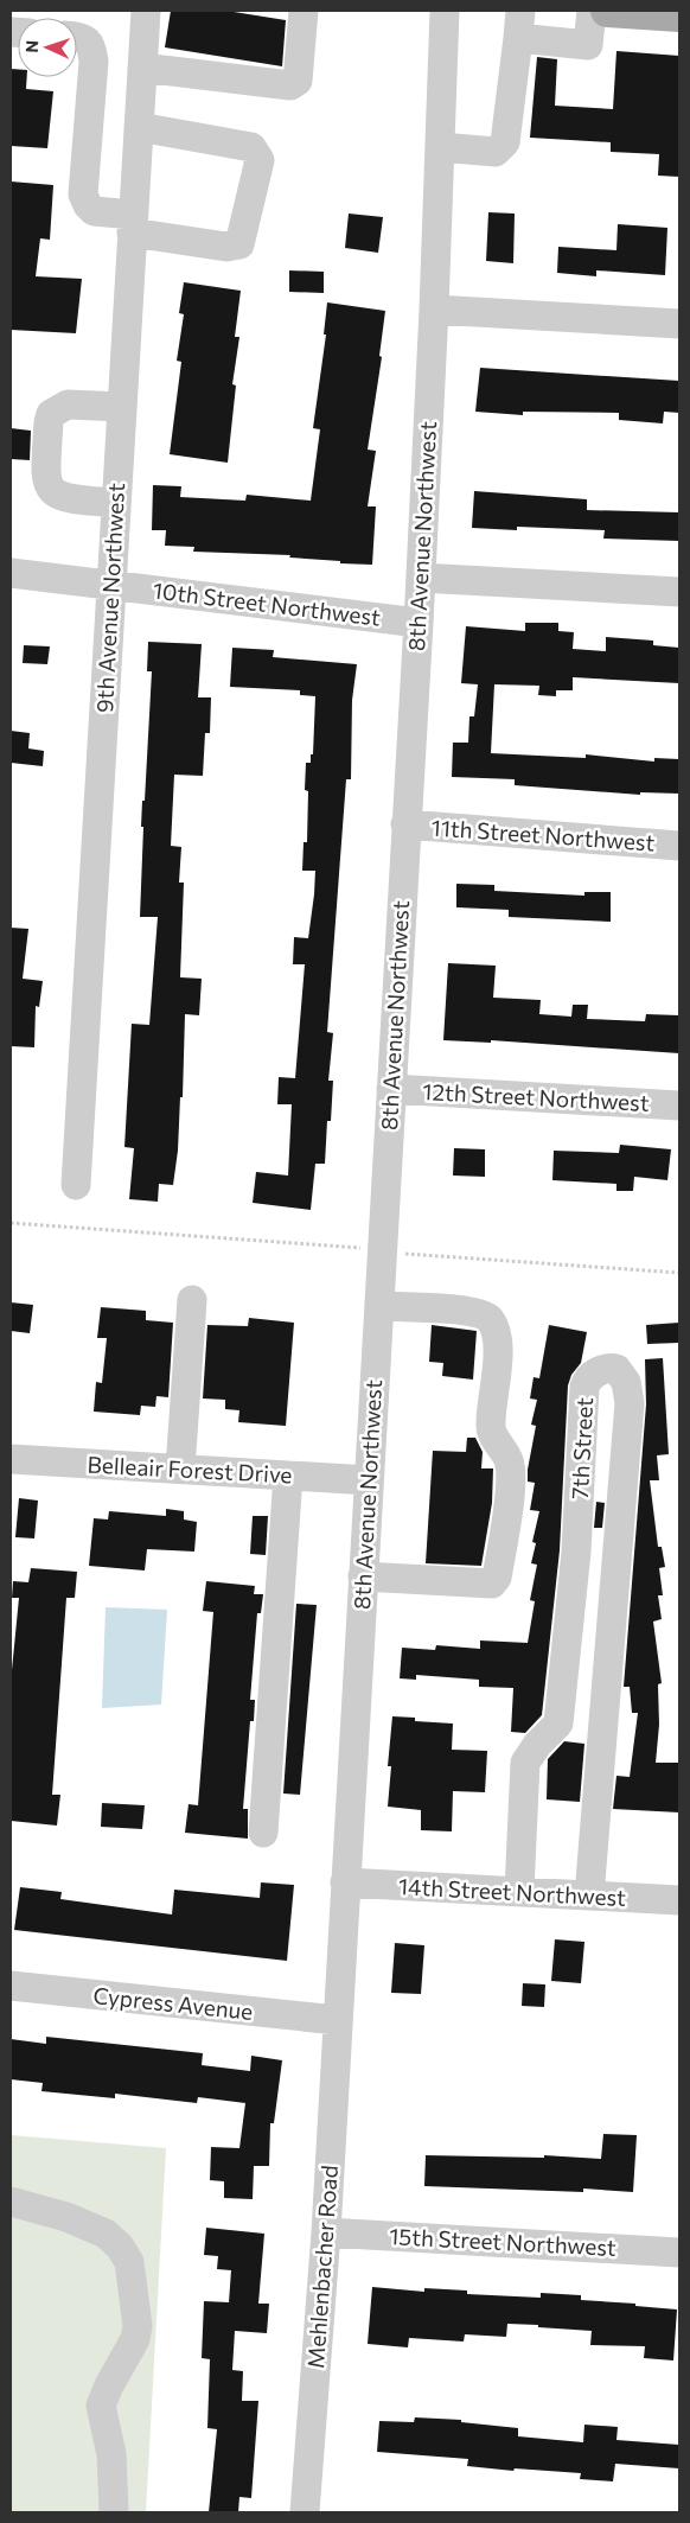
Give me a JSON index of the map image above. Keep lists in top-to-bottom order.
{
  "streets": {
    "street": [
      "8th Avenue Northwest",
      "9th Avenue Northwest",
      "10th Street Northwest",
      "11th Street Northwest",
      "12th Street Northwest",
      "7th Street",
      "Belleair Forest Drive",
      "14th Street Northwest",
      "Cypress Avenue",
      "15th Street Northwest",
      "Mehlenbacher Road"
    ]
  },
  "crossings": [
    ["8th Avenue Northwest", "10th Street Northwest"],
    ["8th Avenue Northwest", "11th Street Northwest"],
    ["8th Avenue Northwest", "12th Street Northwest"],
    ["8th Avenue Northwest", "Belleair Forest Drive"],
    ["8th Avenue Northwest", "14th Street Northwest"],
    ["8th Avenue Northwest", "Cypress Avenue"],
    ["8th Avenue Northwest", "Mehlenbacher Road"],
    ["9th Avenue Northwest", "10th Street Northwest"],
    ["7th Street", "14th Street Northwest"],
    ["Cypress Avenue", "Mehlenbacher Road"],
    ["15th Street Northwest", "Mehlenbacher Road"]
  ],
  "north": "left"
}
